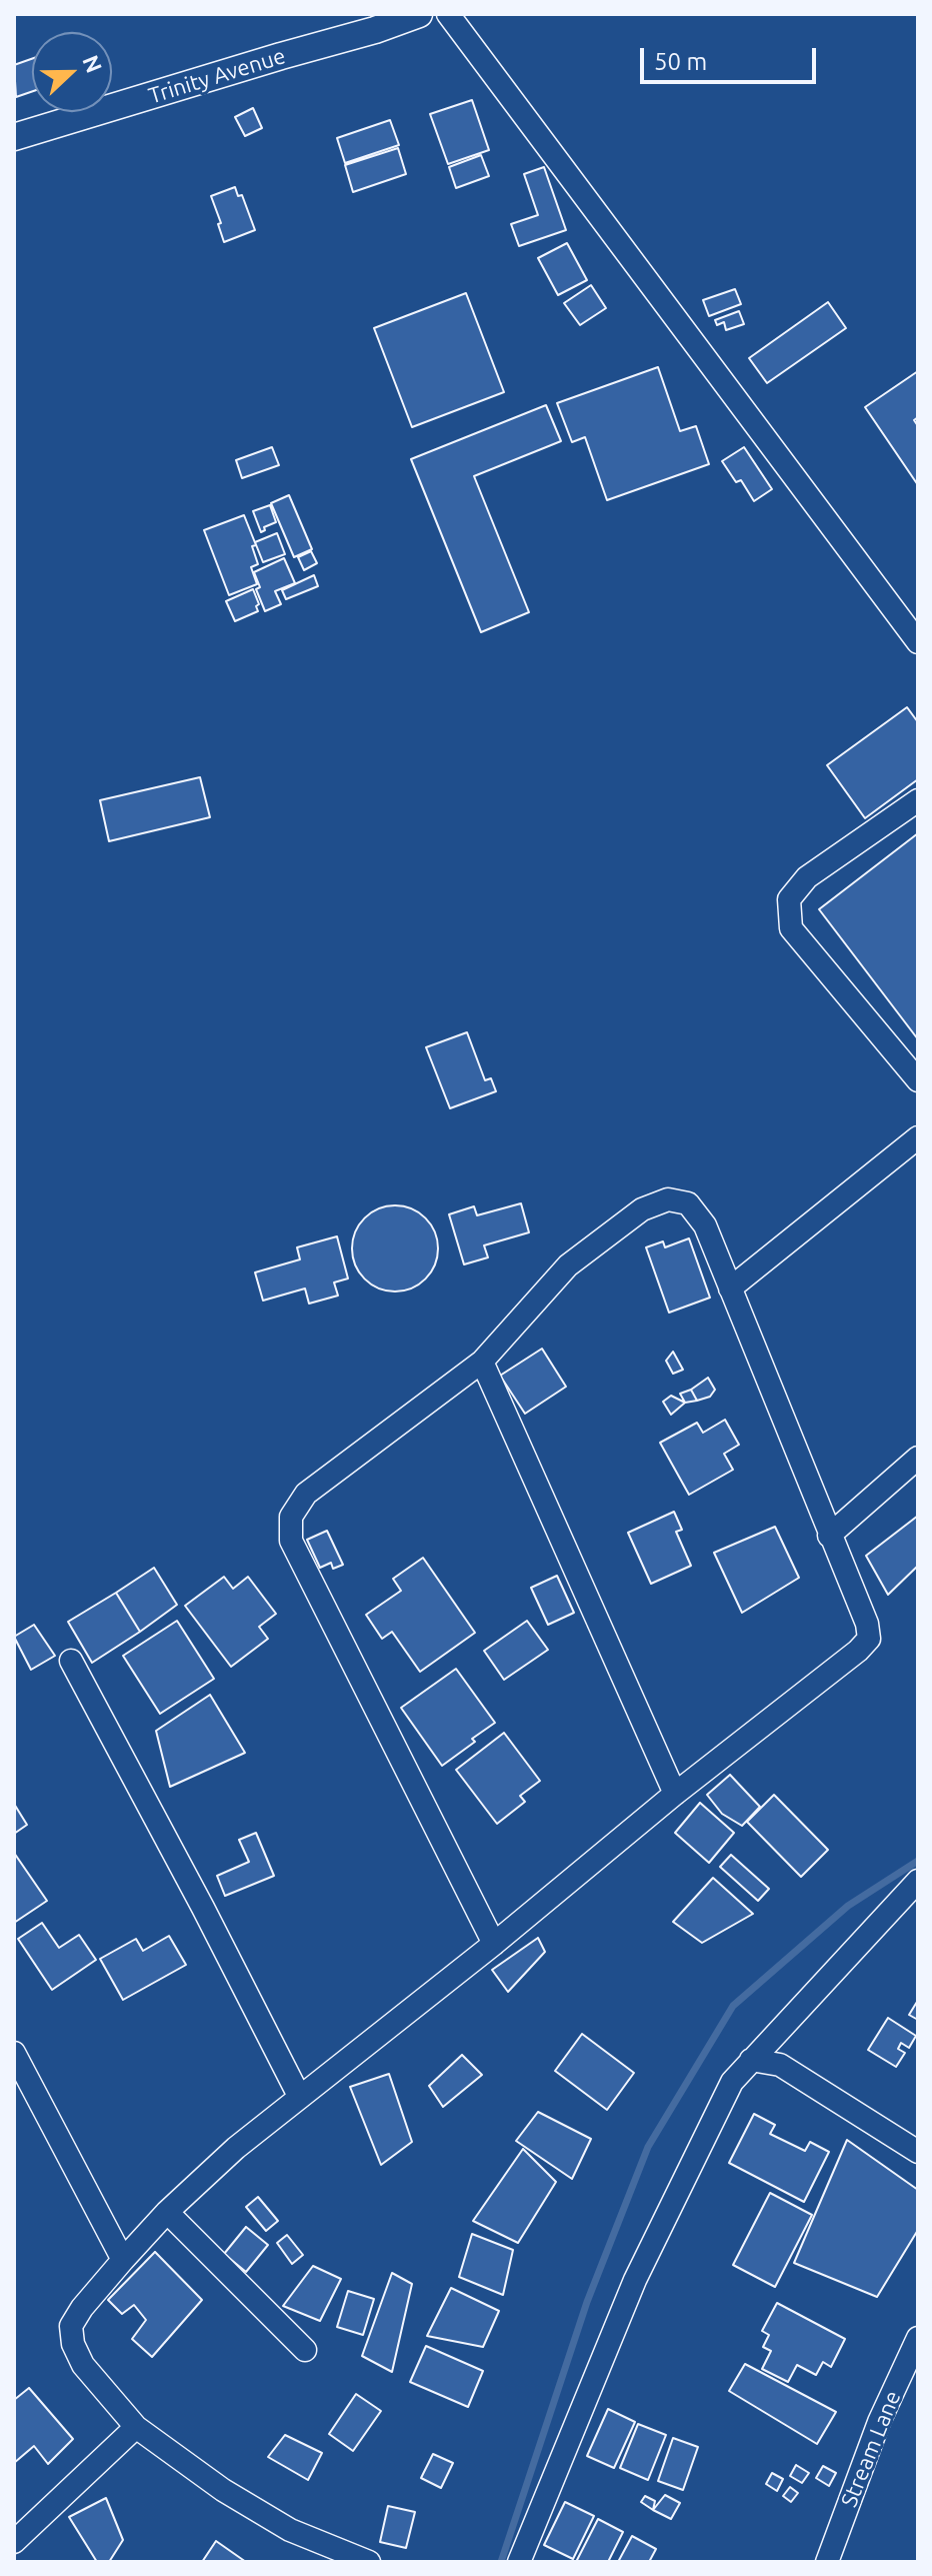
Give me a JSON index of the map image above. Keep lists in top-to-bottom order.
{
  "streets": {
    "street": ["Trinity Avenue", "Stream Lane"]
  },
  "scale_bar": "50 m",
  "north": "right"
}
